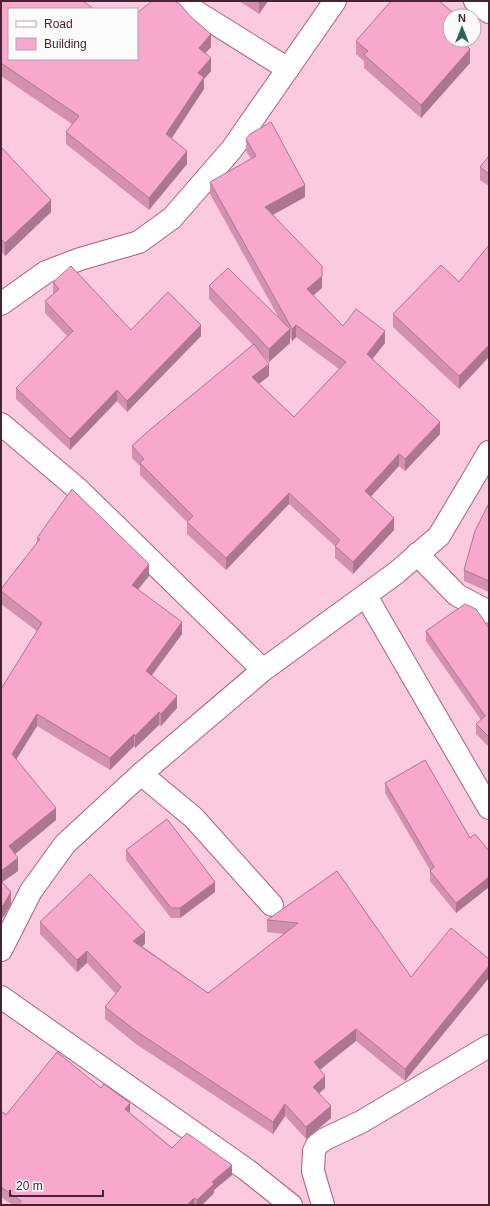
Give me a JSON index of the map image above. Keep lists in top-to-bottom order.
{
  "legend": ["Road", "Building"],
  "scale_bar": "20 m",
  "north": "top"
}
